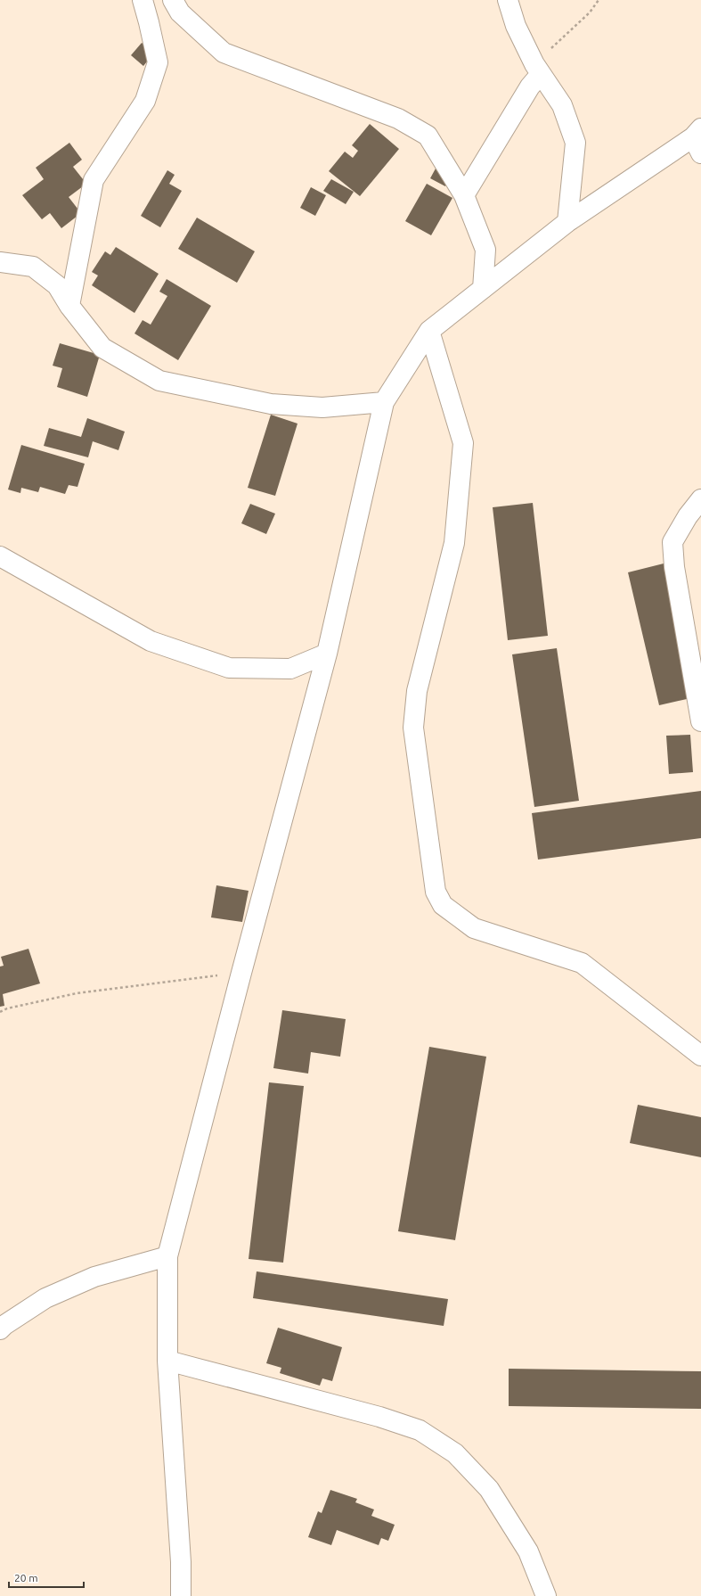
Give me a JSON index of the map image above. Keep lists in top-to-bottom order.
{
  "scale_bar": "20 m"
}
